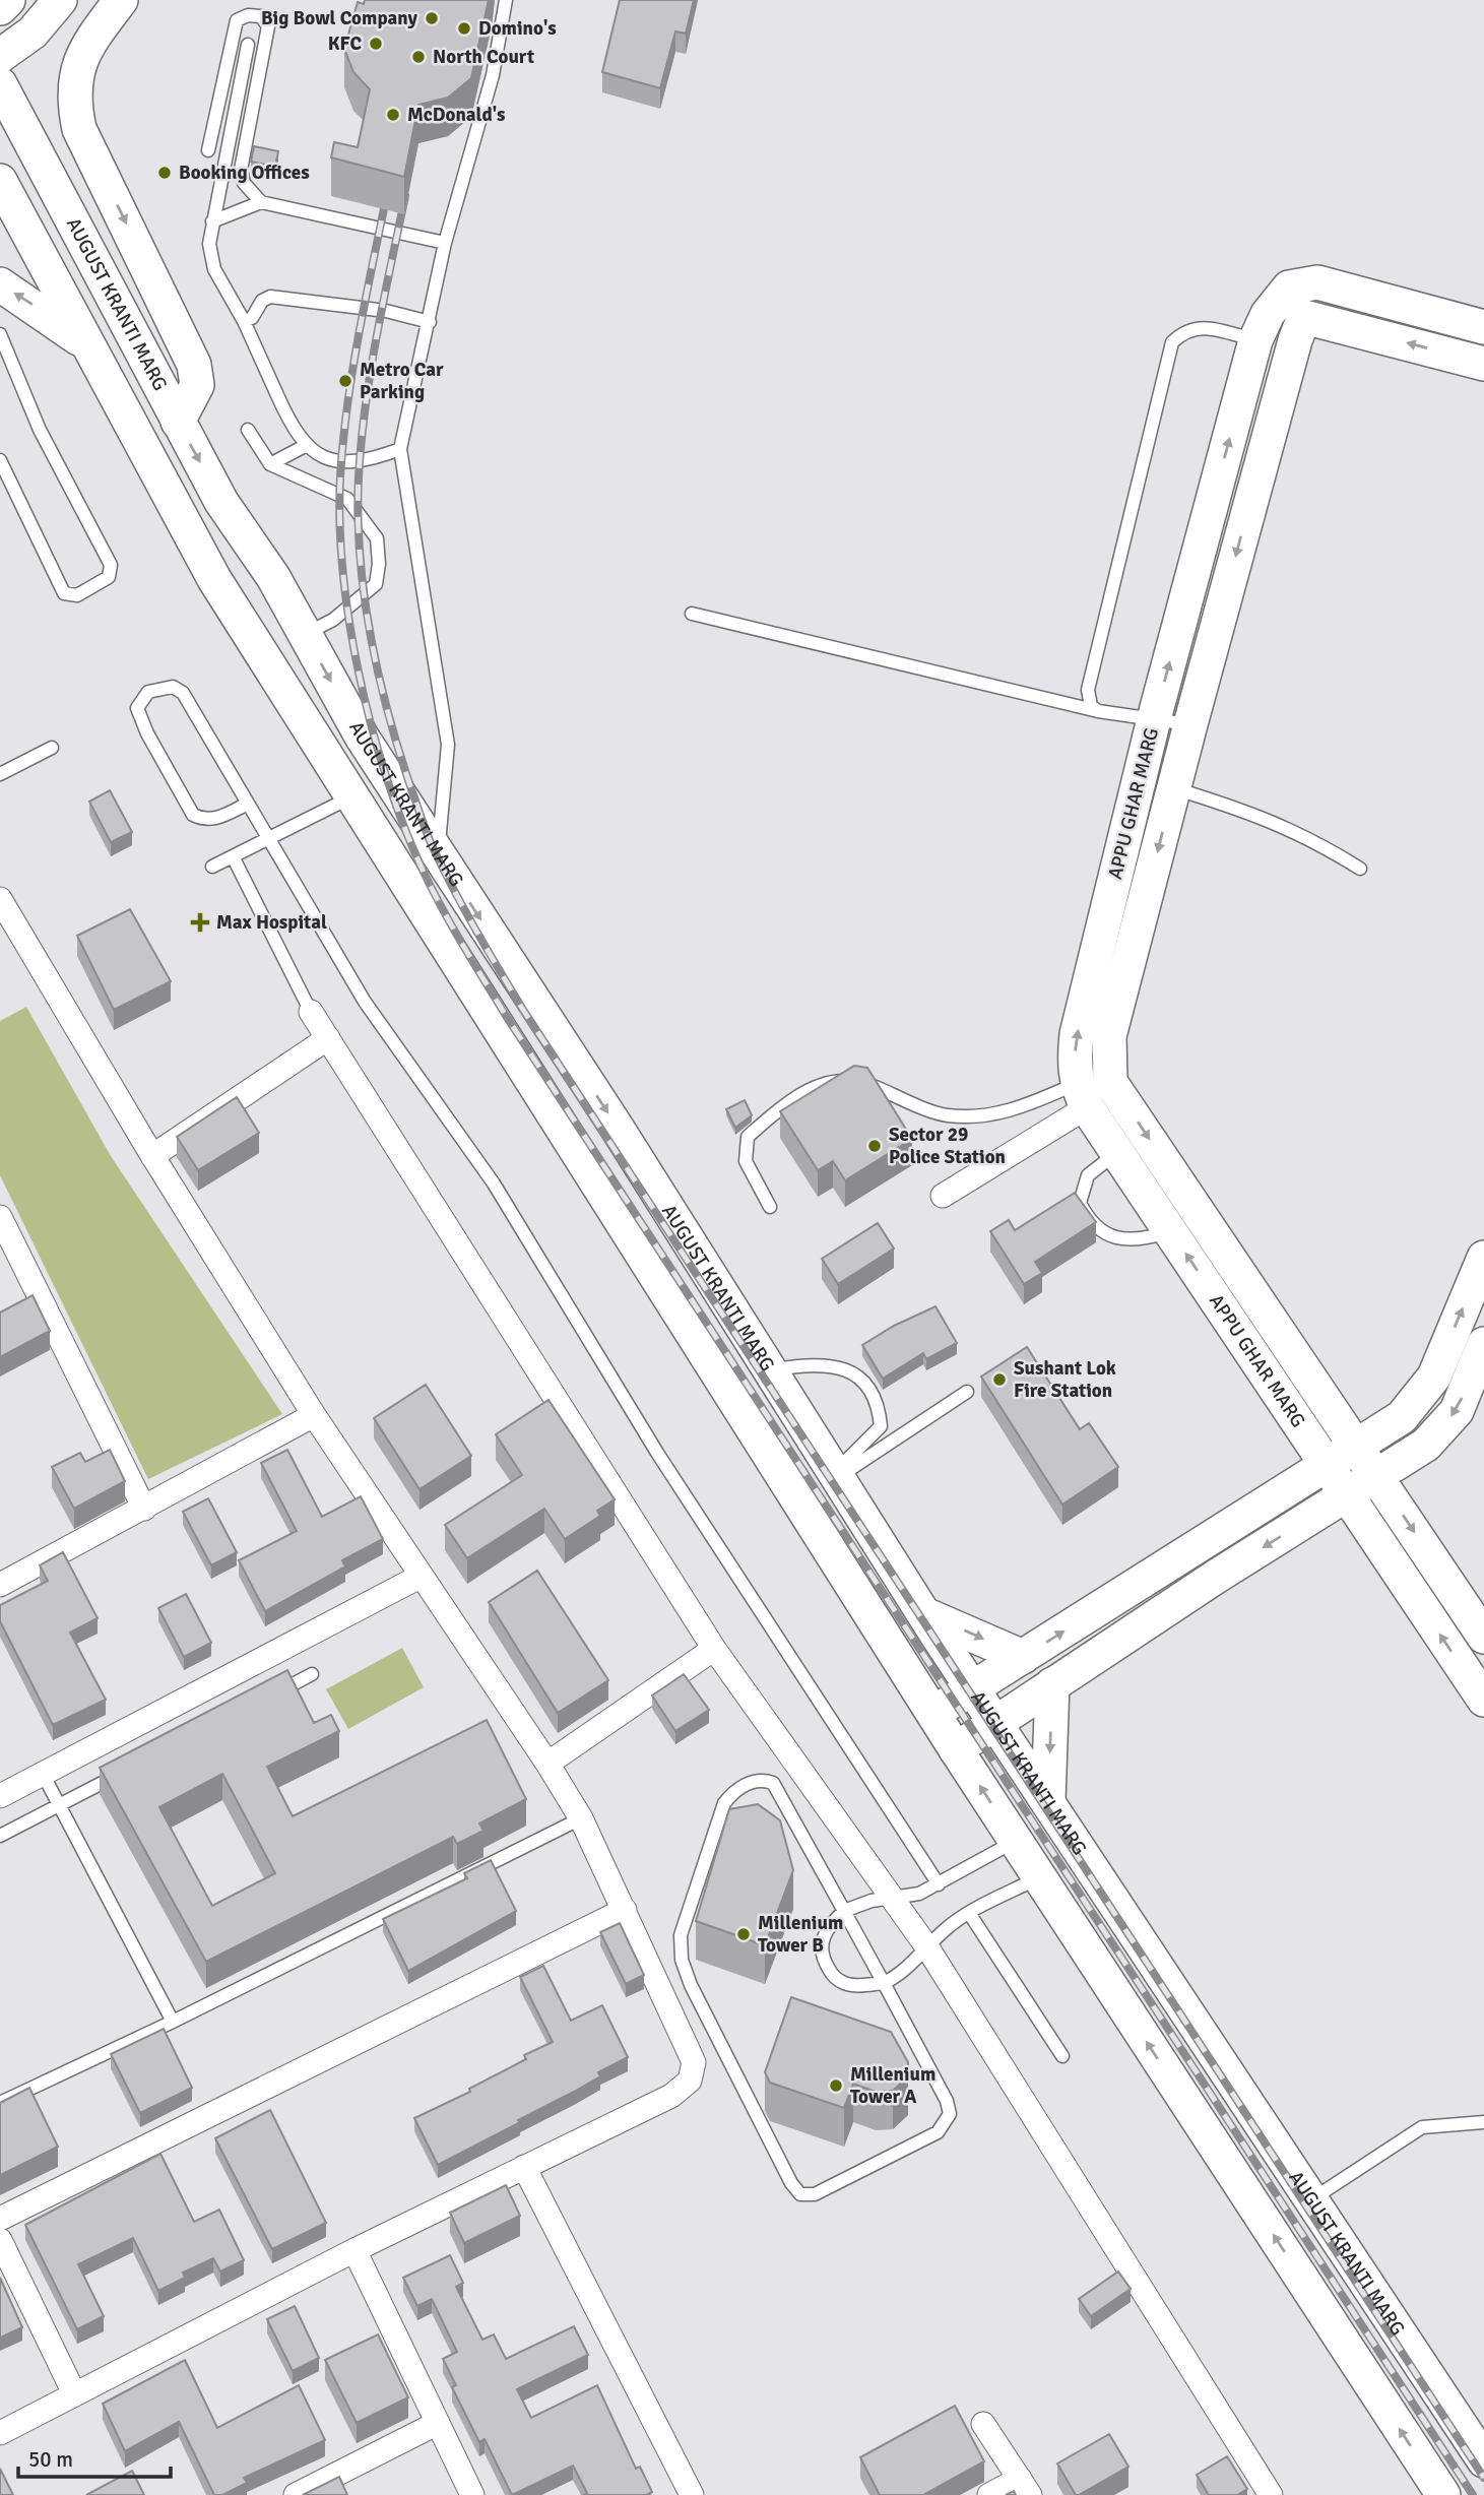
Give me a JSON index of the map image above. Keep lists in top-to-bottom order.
{
  "streets": {
    "main road": ["AUGUST KRANTI MARG", "APPU GHAR MARG"]
  },
  "places": {
    "other": [
      "Big Bowl Company",
      "Domino's",
      "KFC",
      "North Court",
      "McDonald's",
      "Booking Offices",
      "Metro Car Parking",
      "Sector 29 Police Station",
      "Sushant Lok Fire Station",
      "Millenium Tower B",
      "Millenium Tower A"
    ],
    "health": ["Max Hospital"]
  },
  "scale_bar": "50 m"
}
